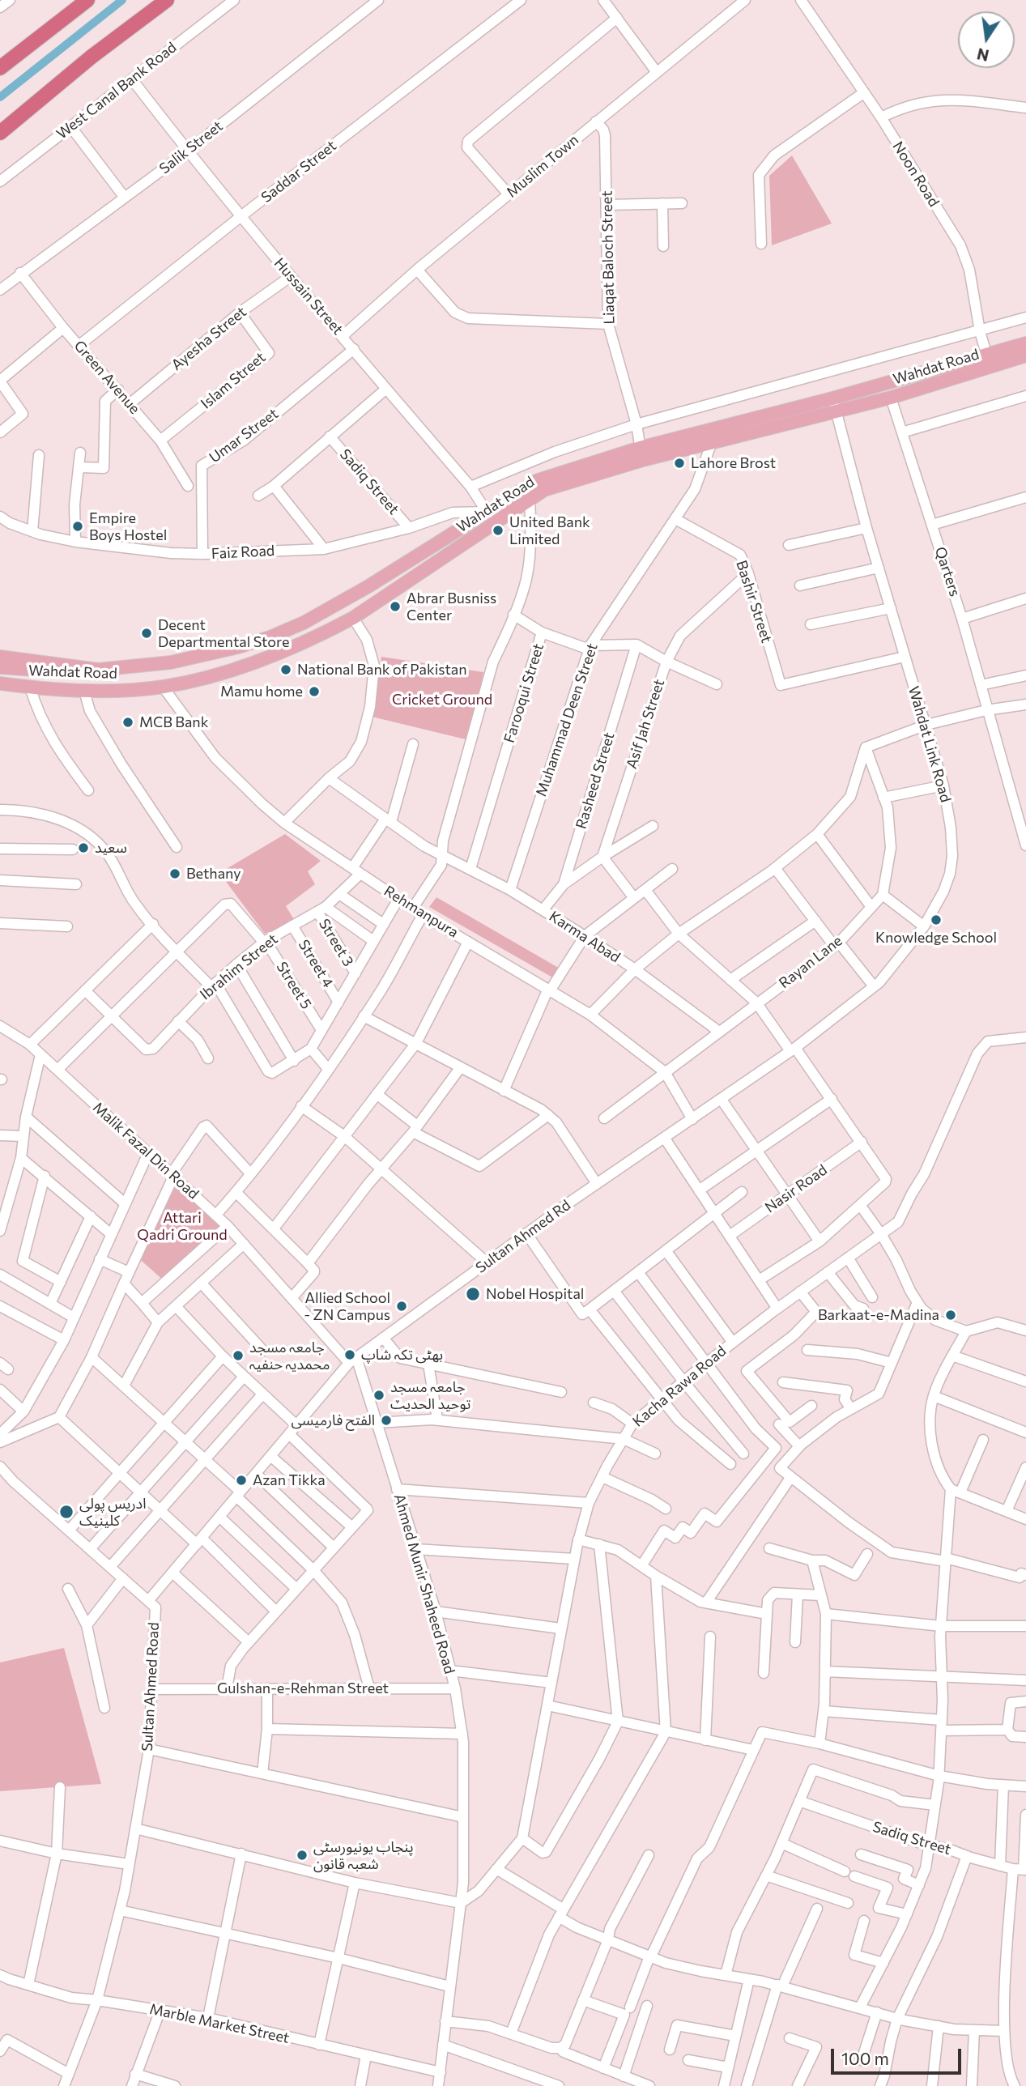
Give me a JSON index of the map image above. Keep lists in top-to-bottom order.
{
  "streets": {
    "main road": ["Wahdat Road"],
    "street": [
      "West Canal Bank Road",
      "Salik Street",
      "Muslim Town",
      "Saddar Street",
      "Noon Road",
      "Liaqat Baloch Street",
      "Hussain Street",
      "Ayesha Street",
      "Green Avenue",
      "Islam Street",
      "Umar Street",
      "Sadiq Street",
      "Faiz Road",
      "Qarters",
      "Bashir Street",
      "Farooqui Street",
      "Muhammad Deen Street",
      "Asif Jah Street",
      "Wahdat Link Road",
      "Rasheed Street",
      "Rehmanpura",
      "Karma Abad",
      "Street 3",
      "Rayan Lane",
      "Street 4",
      "Ibrahim Street",
      "Street 5",
      "Malik Fazal Din Road",
      "Nasir Road",
      "Sultan Ahmed Rd",
      "Kacha Rawa Road",
      "Ahmed Munir Shaheed Road",
      "Sultan Ahmed Road",
      "Gulshan-e-Rehman Street",
      "Marble Market Street"
    ]
  },
  "crossings": [
    ["West Canal Bank Road", "Hussain Street"],
    ["Salik Street", "Hussain Street"],
    ["Salik Street", "Green Avenue"],
    ["Muslim Town", "Liaqat Baloch Street"],
    ["Muslim Town", "Hussain Street"],
    ["Saddar Street", "Hussain Street"],
    ["Saddar Street", "Green Avenue"],
    ["Noon Road", "Wahdat Road"],
    ["Liaqat Baloch Street", "Wahdat Road"],
    ["Hussain Street", "Ayesha Street"],
    ["Hussain Street", "Wahdat Road"],
    ["Hussain Street", "Umar Street"],
    ["Hussain Street", "Faiz Road"],
    ["Ayesha Street", "Green Avenue"],
    ["Ayesha Street", "Islam Street"],
    ["Wahdat Road", "Faiz Road"],
    ["Wahdat Road", "Qarters"],
    ["Wahdat Road", "Muhammad Deen Street"],
    ["Wahdat Road", "Wahdat Link Road"],
    ["Wahdat Road", "Rehmanpura"],
    ["Green Avenue", "Islam Street"],
    ["Umar Street", "Faiz Road"],
    ["Sadiq Street", "Faiz Road"],
    ["Bashir Street", "Muhammad Deen Street"],
    ["Bashir Street", "Asif Jah Street"],
    ["Bashir Street", "Wahdat Link Road"],
    ["Farooqui Street", "Muhammad Deen Street"],
    ["Farooqui Street", "Rasheed Street"],
    ["Farooqui Street", "Karma Abad"],
    ["Muhammad Deen Street", "Karma Abad"],
    ["Wahdat Link Road", "Rehmanpura"],
    ["Wahdat Link Road", "Sultan Ahmed Rd"],
    ["Rasheed Street", "Karma Abad"],
    ["Rehmanpura", "Rayan Lane"],
    ["Rehmanpura", "Ibrahim Street"],
    ["Rehmanpura", "Sultan Ahmed Rd"],
    ["Karma Abad", "Rayan Lane"],
    ["Karma Abad", "Ibrahim Street"],
    ["Street 3", "Ibrahim Street"],
    ["Street 4", "Ibrahim Street"],
    ["Ibrahim Street", "Street 5"],
    ["Malik Fazal Din Road", "Sultan Ahmed Rd"],
    ["Malik Fazal Din Road", "Ahmed Munir Shaheed Road"],
    ["Malik Fazal Din Road", "Sultan Ahmed Road"],
    ["Sultan Ahmed Rd", "Ahmed Munir Shaheed Road"],
    ["Sultan Ahmed Rd", "Sultan Ahmed Road"],
    ["Kacha Rawa Road", "Ahmed Munir Shaheed Road"],
    ["Ahmed Munir Shaheed Road", "Sultan Ahmed Road"],
    ["Ahmed Munir Shaheed Road", "Gulshan-e-Rehman Street"],
    ["Ahmed Munir Shaheed Road", "Marble Market Street"],
    ["Sultan Ahmed Road", "Gulshan-e-Rehman Street"],
    ["Sultan Ahmed Road", "Marble Market Street"]
  ],
  "parks": ["Cricket Ground", "Attari Qadri Ground"],
  "places": [
    "Lahore Brost",
    "Empire Boys Hostel",
    "United Bank Limited",
    "Abrar Busniss Center",
    "Decent Departmental Store",
    "National Bank of Pakistan",
    "Mamu home",
    "MCB Bank",
    "سعید",
    "Bethany",
    "Knowledge School",
    "Nobel Hospital",
    "Allied School - ZN Campus",
    "Barkaat-e-Madina",
    "بھٹی تکہ شاپ",
    "جامعہ مسجد محمدیہ حنفیہ",
    "جامعہ مسجد توحید الحدیٽ",
    "الفتح فارمیسی",
    "Azan Tikka",
    "ادریس پولی کلینیک",
    "پنجاب یونیورسٹی شعبہ قانون"
  ],
  "scale_bar": "100 m",
  "north": "bottom"
}
